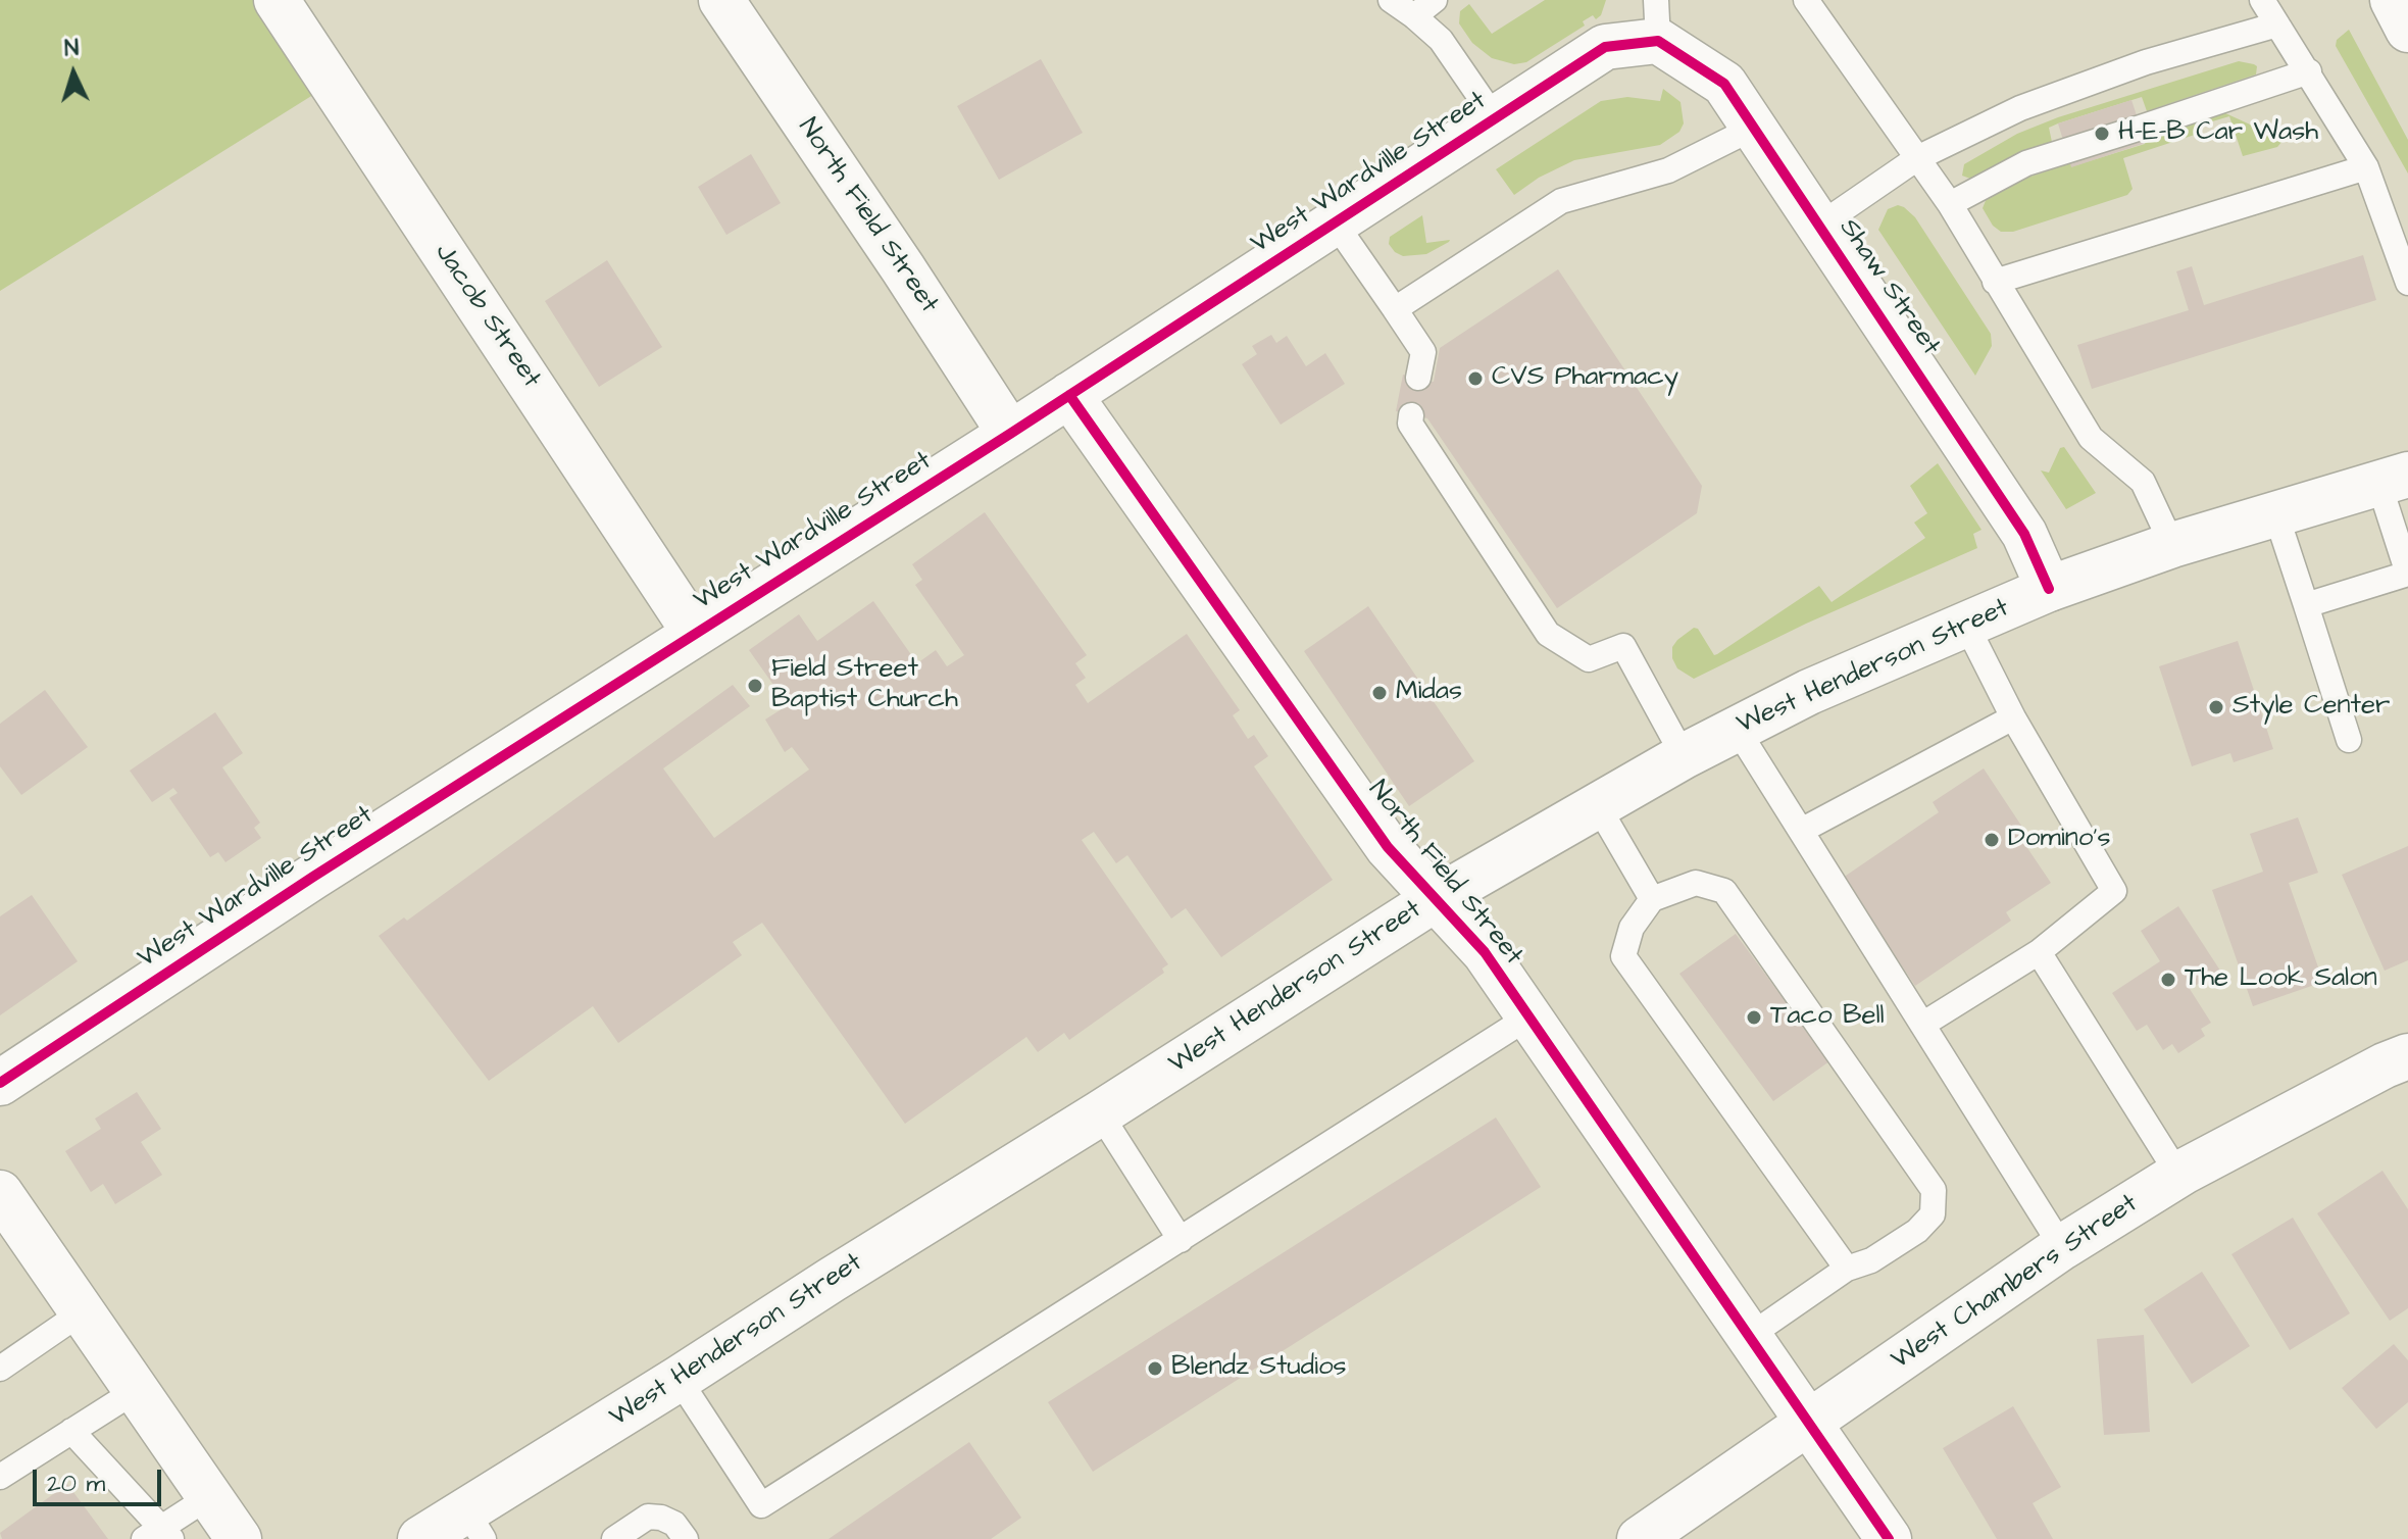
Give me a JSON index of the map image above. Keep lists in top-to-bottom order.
{
  "streets": {
    "street": [
      "West Wardville Street",
      "North Field Street",
      "Shaw Street",
      "Jacob Street",
      "West Henderson Street",
      "West Chambers Street"
    ]
  },
  "crossings": [
    ["West Wardville Street", "North Field Street"],
    ["West Wardville Street", "Shaw Street"],
    ["West Wardville Street", "Jacob Street"],
    ["North Field Street", "West Henderson Street"],
    ["North Field Street", "West Chambers Street"],
    ["Shaw Street", "West Henderson Street"]
  ],
  "places": [
    "H-E-B Car Wash",
    "CVS Pharmacy",
    "Field Street Baptist Church",
    "Midas",
    "Style Center",
    "Domino's",
    "The Look Salon",
    "Taco Bell",
    "Blendz Studios"
  ],
  "scale_bar": "20 m",
  "north": "top"
}
